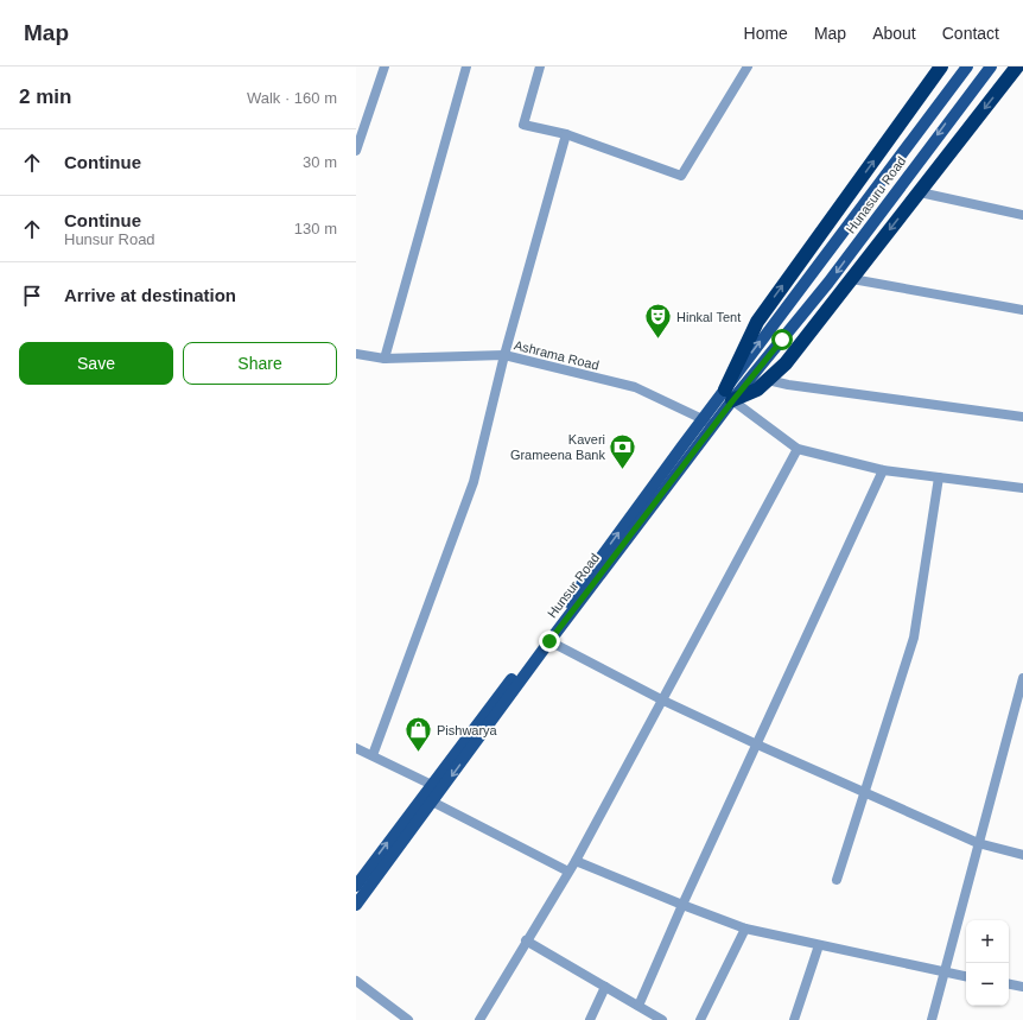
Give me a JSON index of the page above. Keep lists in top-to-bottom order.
{
  "streets": {
    "main road": ["Hunasuru Road", "Hunsur Road"],
    "street": ["Ashrama Road"]
  },
  "crossings": [
    ["Ashrama Road", "Hunsur Road"]
  ],
  "places": {
    "theatre": ["Hinkal Tent"],
    "bank": ["Kaveri Grameena Bank"],
    "shop": ["Pishwarya"]
  },
  "page": {
    "header": "Map",
    "nav": [
      "Home",
      "Map",
      "About",
      "Contact"
    ],
    "heading": ["2 min", "Walk · 160 m"],
    "list": [
      ["Continue", "30 m"],
      ["Continue", "Hunsur Road", "130 m"],
      "Arrive at destination"
    ],
    "buttons": ["Save", "Share"],
    "map_buttons": ["+", "−"]
  }
}
